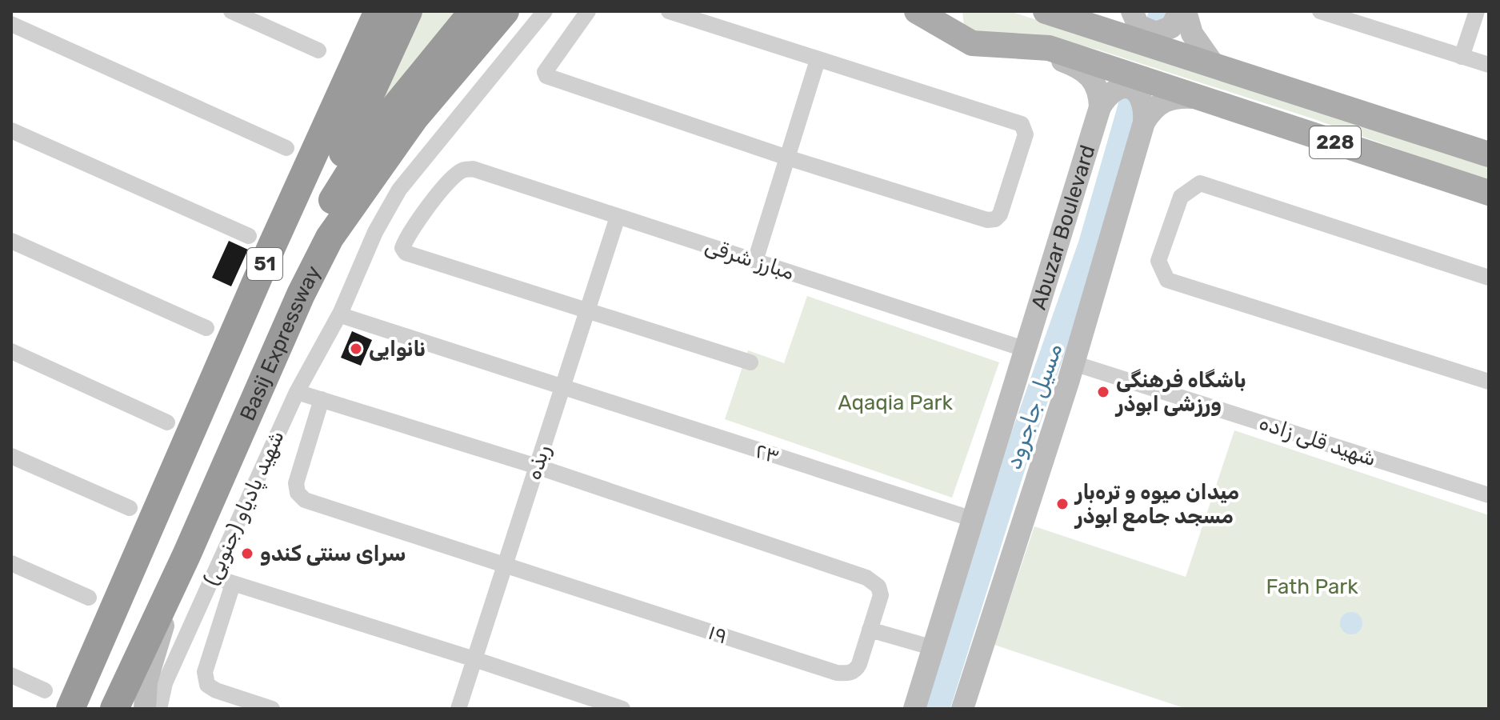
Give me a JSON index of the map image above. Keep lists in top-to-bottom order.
{
  "streets": {
    "highway": ["51", "Basij Expressway"],
    "main road": ["228", "Abuzar Boulevard"],
    "street": [
      "مبارز شرقی",
      "شهید قلی زاده",
      "۲۳",
      "ربذه",
      "شهید پادیاو (جنوبی)",
      "۱۹"
    ]
  },
  "crossings": [
    ["Abuzar Boulevard", "مبارز شرقی"],
    ["Abuzar Boulevard", "۲۳"],
    ["مبارز شرقی", "ربذه"],
    ["۲۳", "ربذه"],
    ["۲۳", "شهید پادیاو (جنوبی)"],
    ["ربذه", "۱۹"]
  ],
  "water": ["مسیل جاجرود"],
  "parks": ["Aqaqia Park", "Fath Park"],
  "places": [
    "نانوایی",
    "باشگاه فرهنگی ورزشی ابوذر",
    "میدان میوه و تره‌بار مسجد جامع ابوذر",
    "سرای سنتی کندو"
  ]
}
